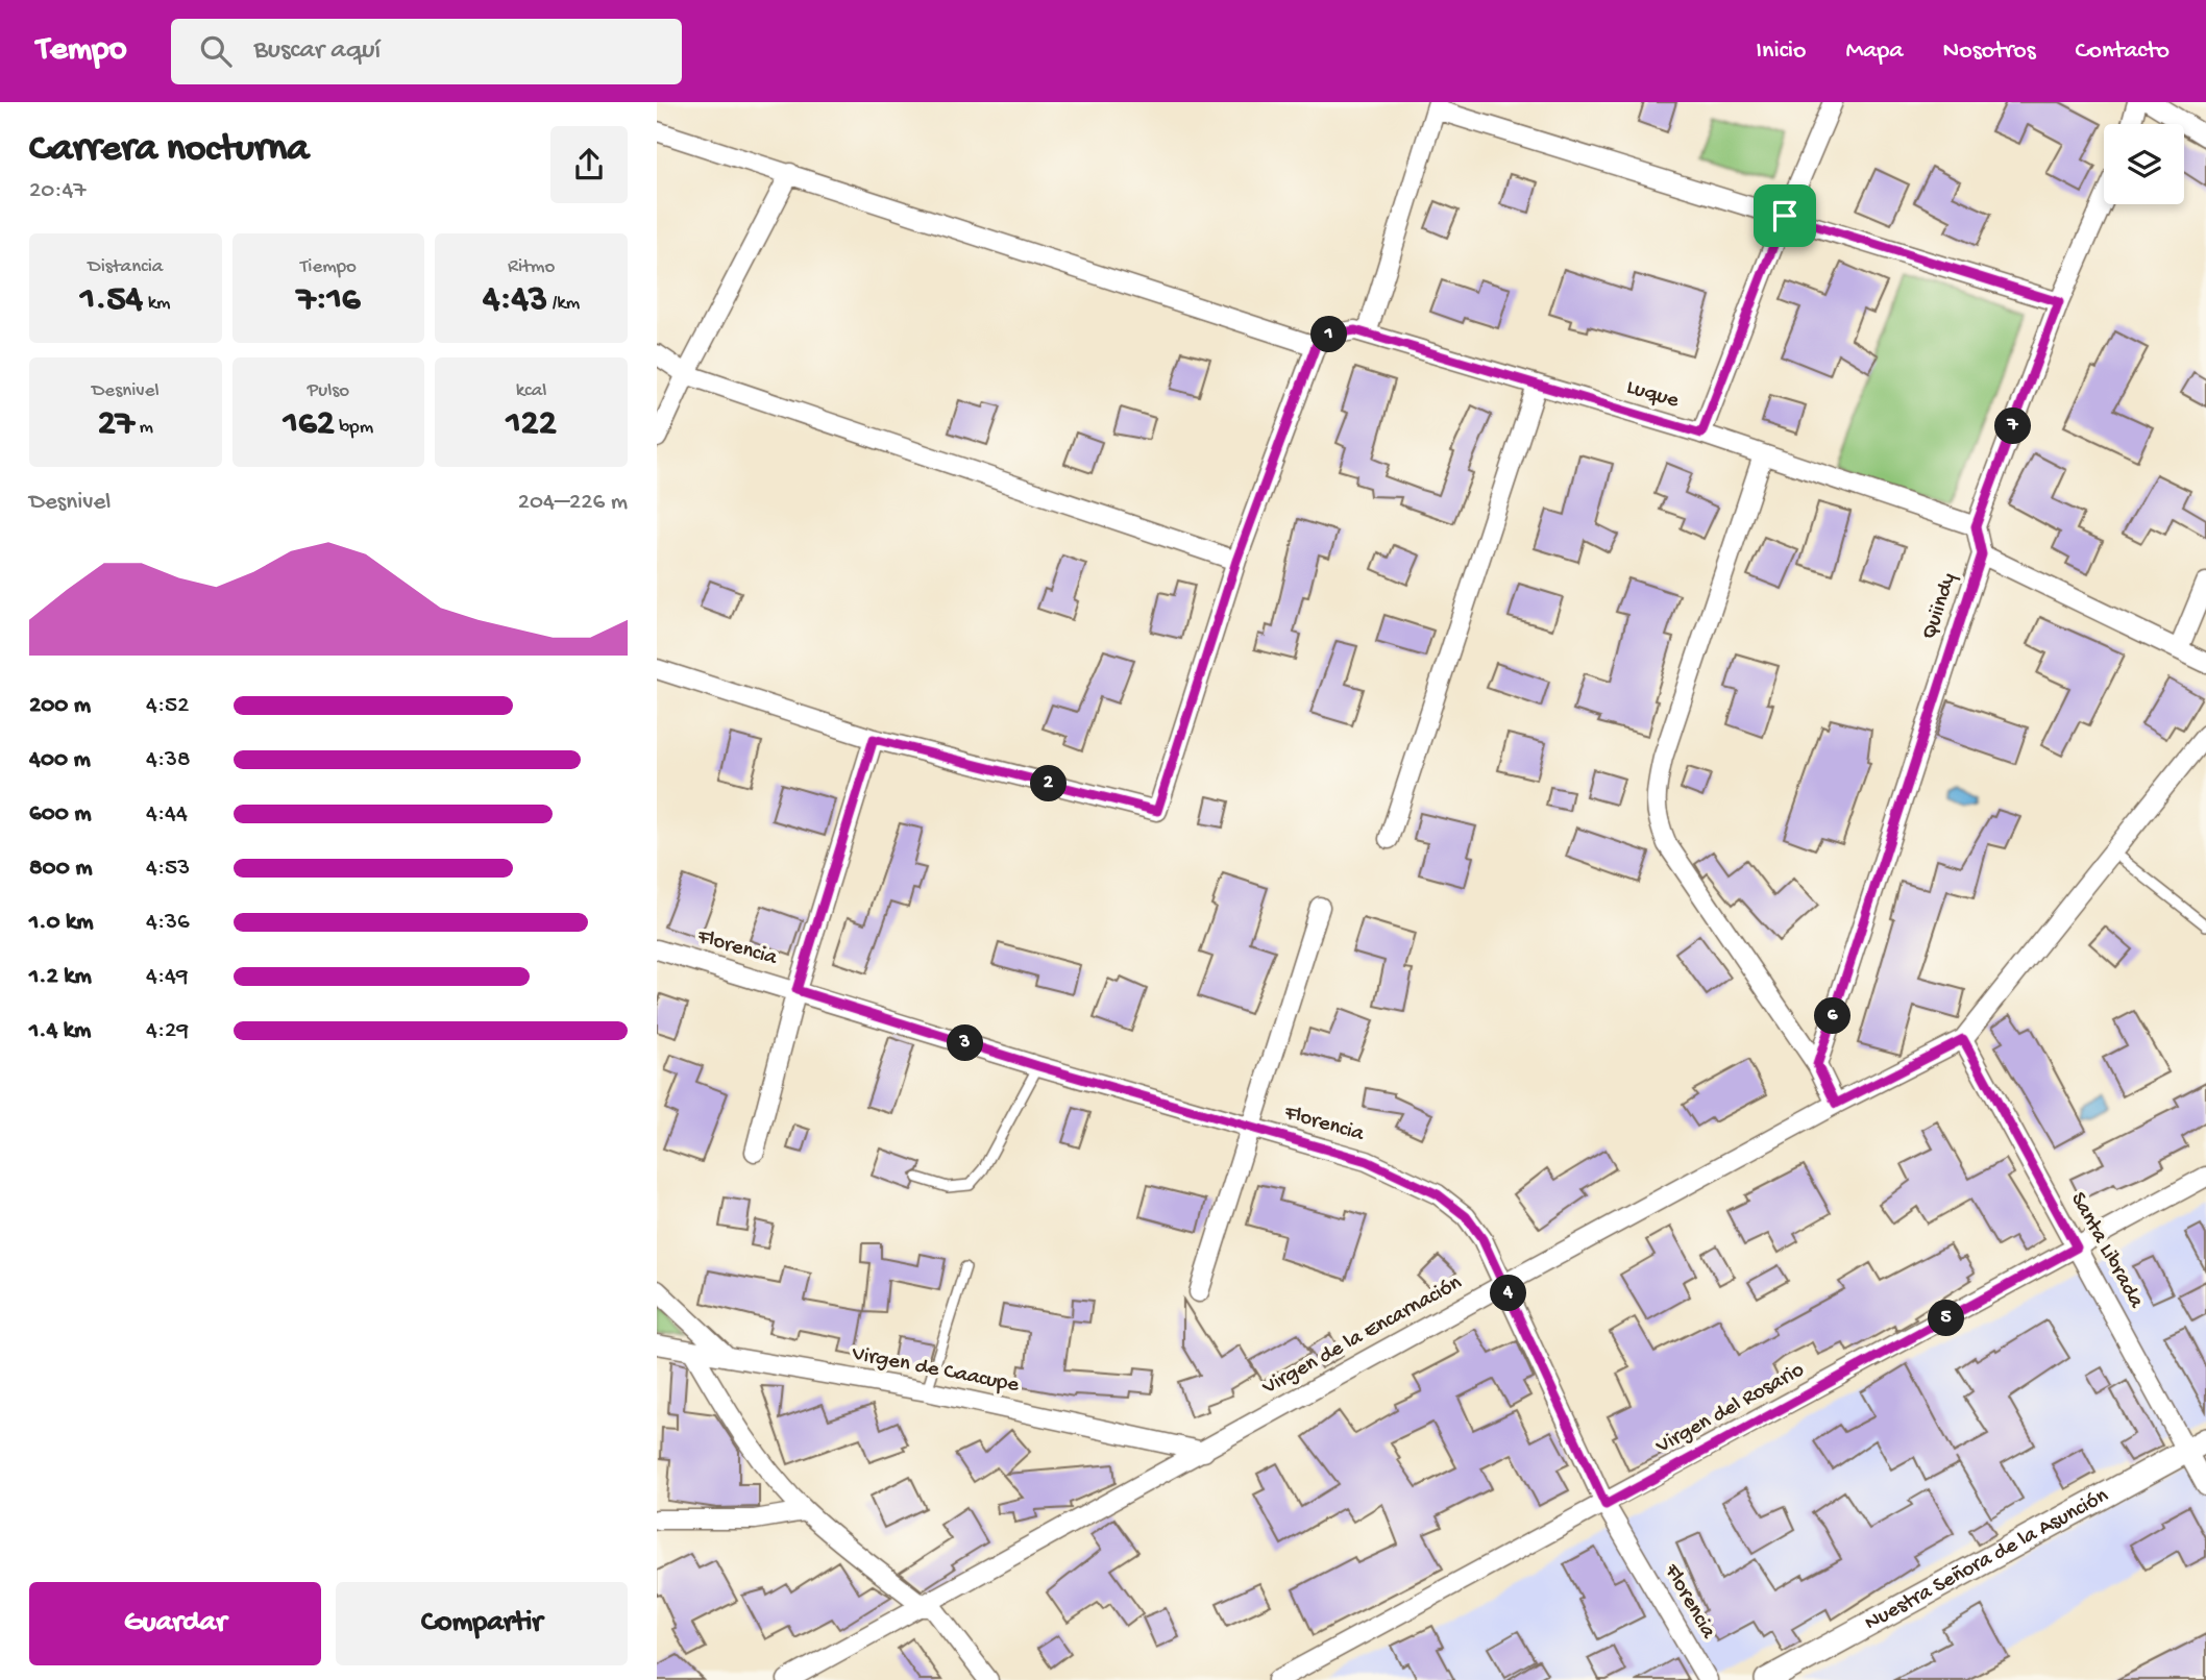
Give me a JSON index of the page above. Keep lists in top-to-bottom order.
{
  "streets": {
    "street": [
      "Luque",
      "Quiindy",
      "Florencia",
      "Santa Librada",
      "Virgen de la Encarnación",
      "Virgen de Caacupe",
      "Virgen del Rosario",
      "Nuestra Señora de la Asunción"
    ]
  },
  "crossings": [
    ["Luque", "Quiindy"],
    ["Florencia", "Virgen de la Encarnación"],
    ["Florencia", "Virgen del Rosario"],
    ["Santa Librada", "Virgen de la Encarnación"],
    ["Santa Librada", "Virgen del Rosario"],
    ["Santa Librada", "Nuestra Señora de la Asunción"],
    ["Virgen de la Encarnación", "Virgen de Caacupe"]
  ],
  "page": {
    "header": "Tempo",
    "search": "Buscar aquí",
    "nav": [
      "Inicio",
      "Mapa",
      "Nosotros",
      "Contacto"
    ],
    "heading": ["Carrera nocturna", "20:47"],
    "stats": [
      ["Distancia", "1.54 km"],
      ["Tiempo", "7:16"],
      ["Ritmo", "4:43 /km"],
      ["Desnivel", "27 m"],
      ["Pulso", "162 bpm"],
      ["kcal", "122"]
    ],
    "pins": [
      "1",
      "7",
      "2",
      "6",
      "3",
      "4",
      "5"
    ],
    "chart": ["Desnivel", "204–226 m"],
    "list": [
      {
        "name": "200 m",
        "note": "4:52"
      },
      {
        "name": "400 m",
        "note": "4:38"
      },
      {
        "name": "600 m",
        "note": "4:44"
      },
      {
        "name": "800 m",
        "note": "4:53"
      },
      {
        "name": "1.0 km",
        "note": "4:36"
      },
      {
        "name": "1.2 km",
        "note": "4:49"
      },
      {
        "name": "1.4 km",
        "note": "4:29"
      }
    ],
    "buttons": ["Guardar", "Compartir"]
  }
}
